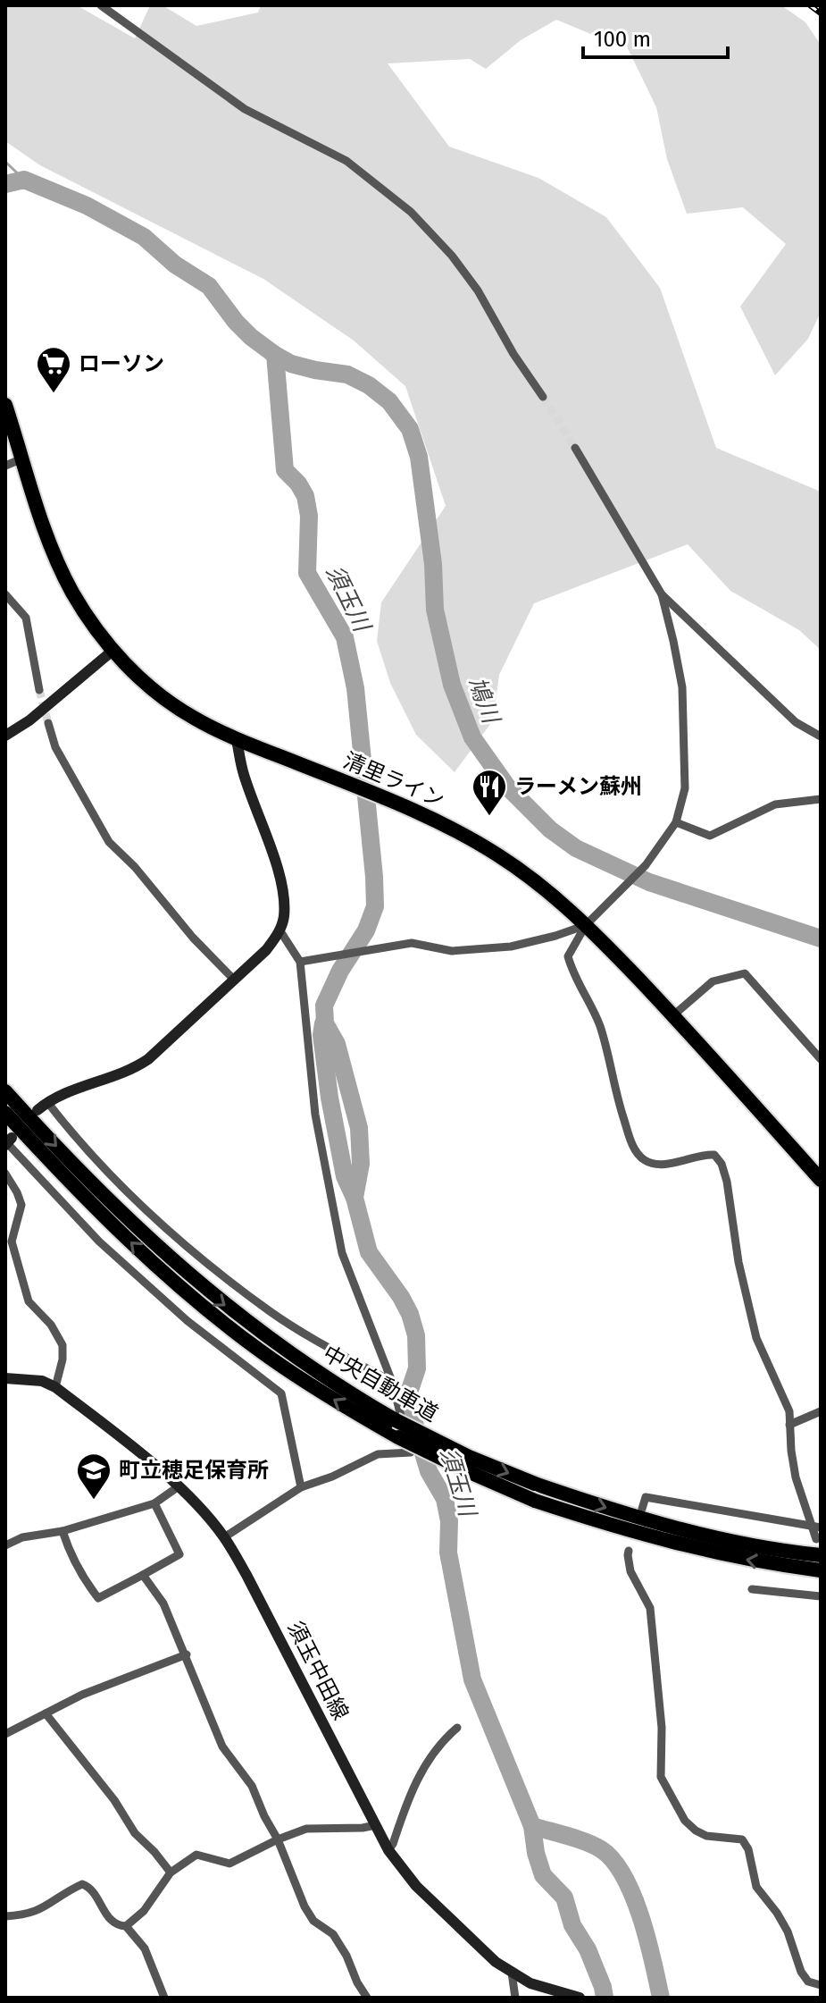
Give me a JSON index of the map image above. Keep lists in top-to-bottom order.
{
  "streets": {
    "highway": ["清里ライン", "中央自動車道"],
    "main road": ["須玉中田線"]
  },
  "water": ["須玉川", "鳩川"],
  "places": {
    "supermarket": ["ローソン"],
    "restaurant": ["ラーメン蘇州"],
    "school or university": ["町立穂足保育所"]
  },
  "scale_bar": "100 m"
}
